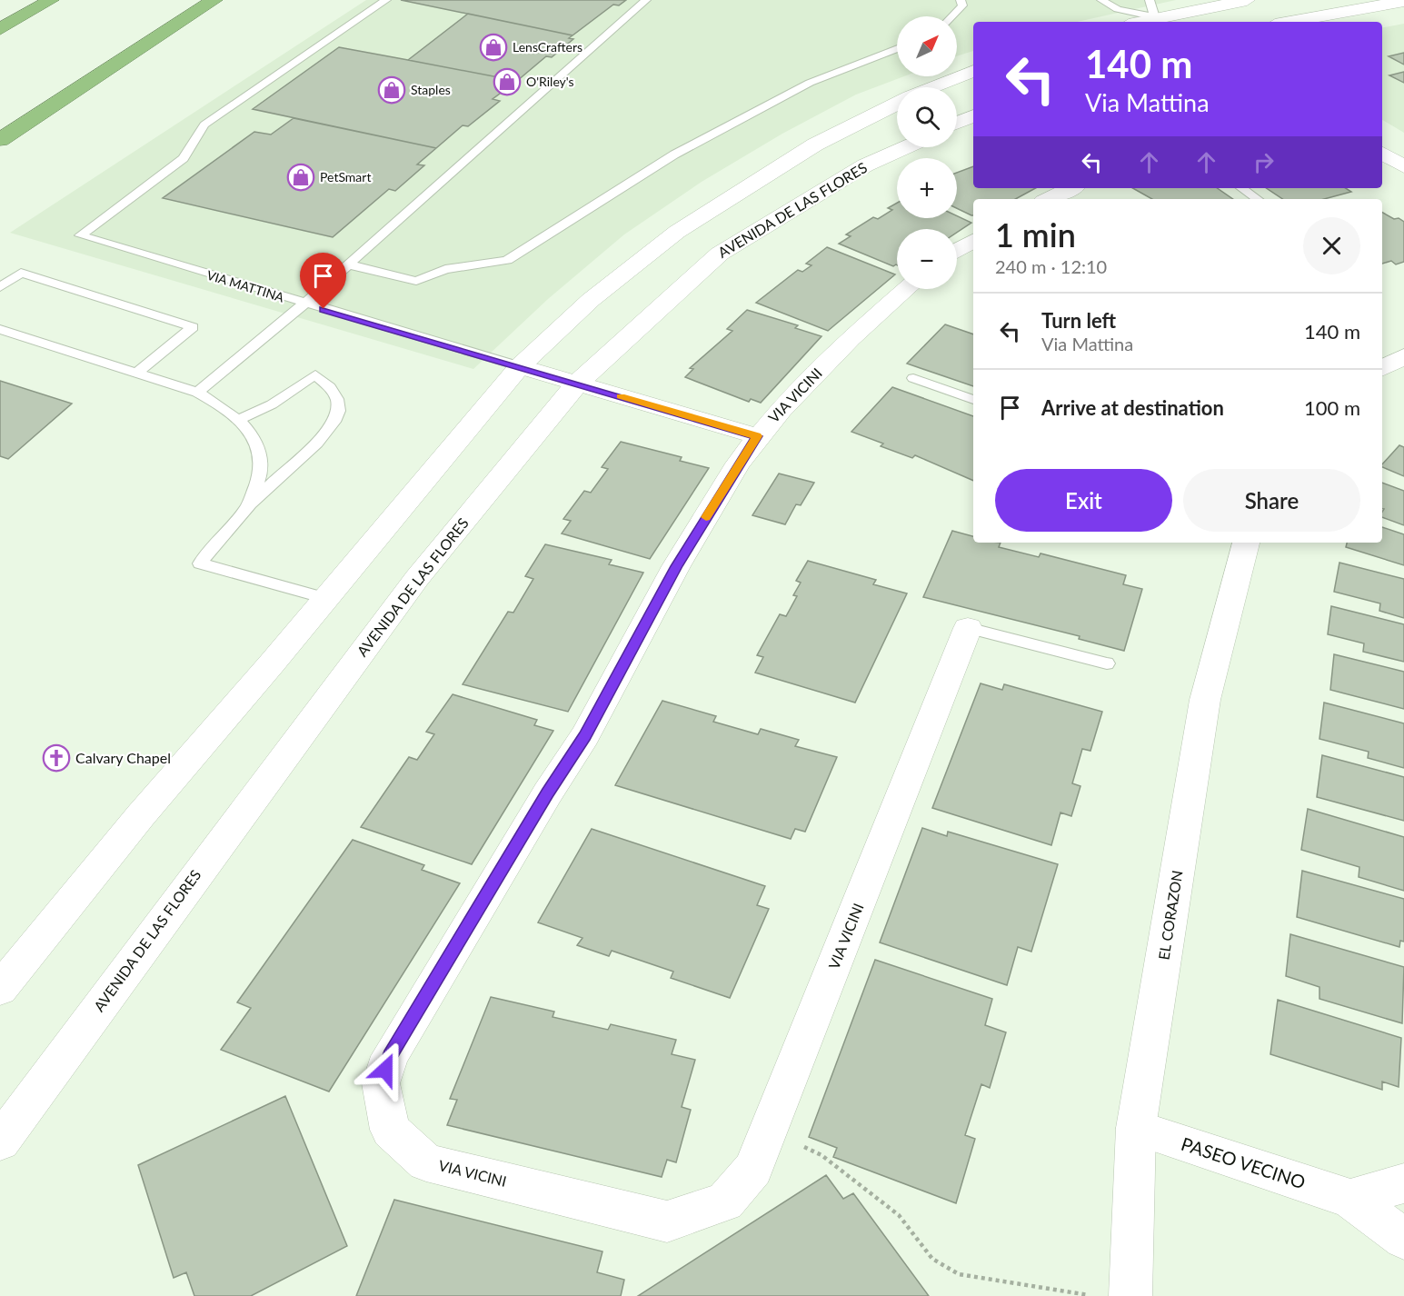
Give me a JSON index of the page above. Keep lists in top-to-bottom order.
{
  "streets": {
    "main road": [
      "AVENIDA DE LAS FLORES",
      "VIA MATTINA",
      "VIA VICINI",
      "EL CORAZON",
      "PASEO VECINO"
    ]
  },
  "crossings": [
    ["AVENIDA DE LAS FLORES", "VIA MATTINA"],
    ["VIA MATTINA", "VIA VICINI"],
    ["EL CORAZON", "PASEO VECINO"]
  ],
  "places": {
    "shop": [
      "LensCrafters",
      "O'Riley's",
      "Staples",
      "PetSmart"
    ],
    "church": ["Calvary Chapel"]
  },
  "north": "top right",
  "page": {
    "map_buttons": ["+", "−"],
    "turn": ["140 m", "Via Mattina"],
    "heading": ["1 min", "240 m · 12:10"],
    "list": [
      {
        "name": "Turn left",
        "note": "Via Mattina",
        "value": "140 m"
      },
      {
        "name": "Arrive at destination",
        "value": "100 m"
      }
    ],
    "buttons": ["Exit", "Share"]
  }
}
